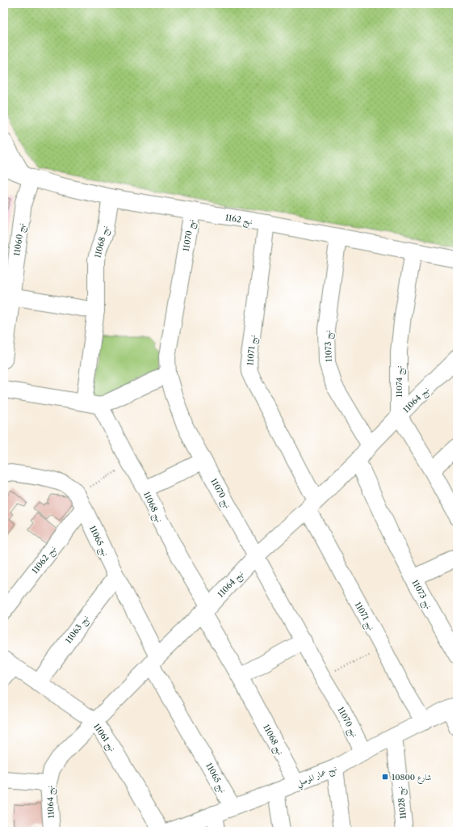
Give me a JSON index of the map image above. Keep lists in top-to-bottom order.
{
  "streets": {
    "street": [
      "نهج 1162",
      "نهج 11070",
      "نهج 11060",
      "نهج 11068",
      "نهج 11073",
      "نهج 11071",
      "نهج 11074",
      "نهج 11064",
      "نهج 11065",
      "نهج 11062",
      "نهج 11063",
      "نهج 11061",
      "نهج عمار الموصلي",
      "نهج 11028"
    ]
  },
  "crossings": [
    ["نهج 1162", "نهج 11070"],
    ["نهج 1162", "نهج 11060"],
    ["نهج 1162", "نهج 11068"],
    ["نهج 1162", "نهج 11073"],
    ["نهج 1162", "نهج 11071"],
    ["نهج 1162", "نهج 11074"],
    ["نهج 11070", "نهج 11064"],
    ["نهج 11070", "نهج عمار الموصلي"],
    ["نهج 11068", "نهج 11064"],
    ["نهج 11068", "نهج عمار الموصلي"],
    ["نهج 11073", "نهج 11064"],
    ["نهج 11071", "نهج 11064"],
    ["نهج 11071", "نهج عمار الموصلي"],
    ["نهج 11074", "نهج 11064"],
    ["نهج 11064", "نهج 11065"],
    ["نهج 11064", "نهج 11061"],
    ["نهج 11065", "نهج 11062"],
    ["نهج 11065", "نهج 11063"],
    ["نهج 11065", "نهج عمار الموصلي"],
    ["نهج 11063", "نهج 11061"],
    ["نهج عمار الموصلي", "نهج 11028"]
  ],
  "places": {
    "transit": ["10800 شارع"]
  }
}
